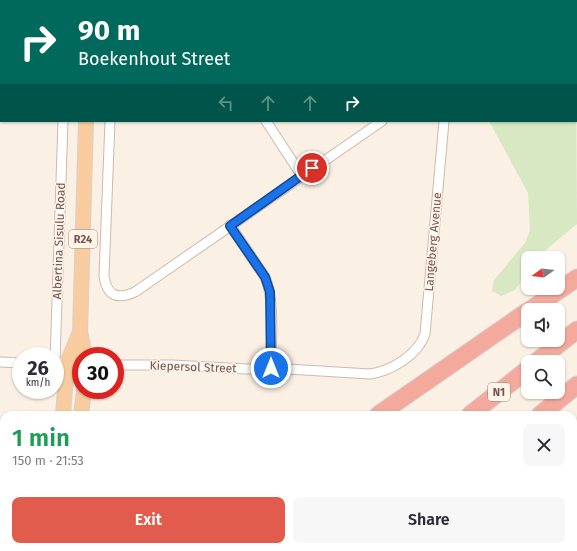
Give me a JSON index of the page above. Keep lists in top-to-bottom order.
{
  "streets": {
    "highway": ["N1"],
    "main road": ["R24", "Albertina Sisulu Road"],
    "street": ["Langeberg Avenue", "Kiepersol Street"]
  },
  "crossings": [
    ["Langeberg Avenue", "Kiepersol Street"]
  ],
  "north": "left",
  "page": {
    "turn": ["90 m", "Boekenhout Street"],
    "speed": "26 km/h",
    "limit": "30",
    "heading": ["1 min", "150 m · 21:53"],
    "buttons": ["Exit", "Share"]
  }
}
